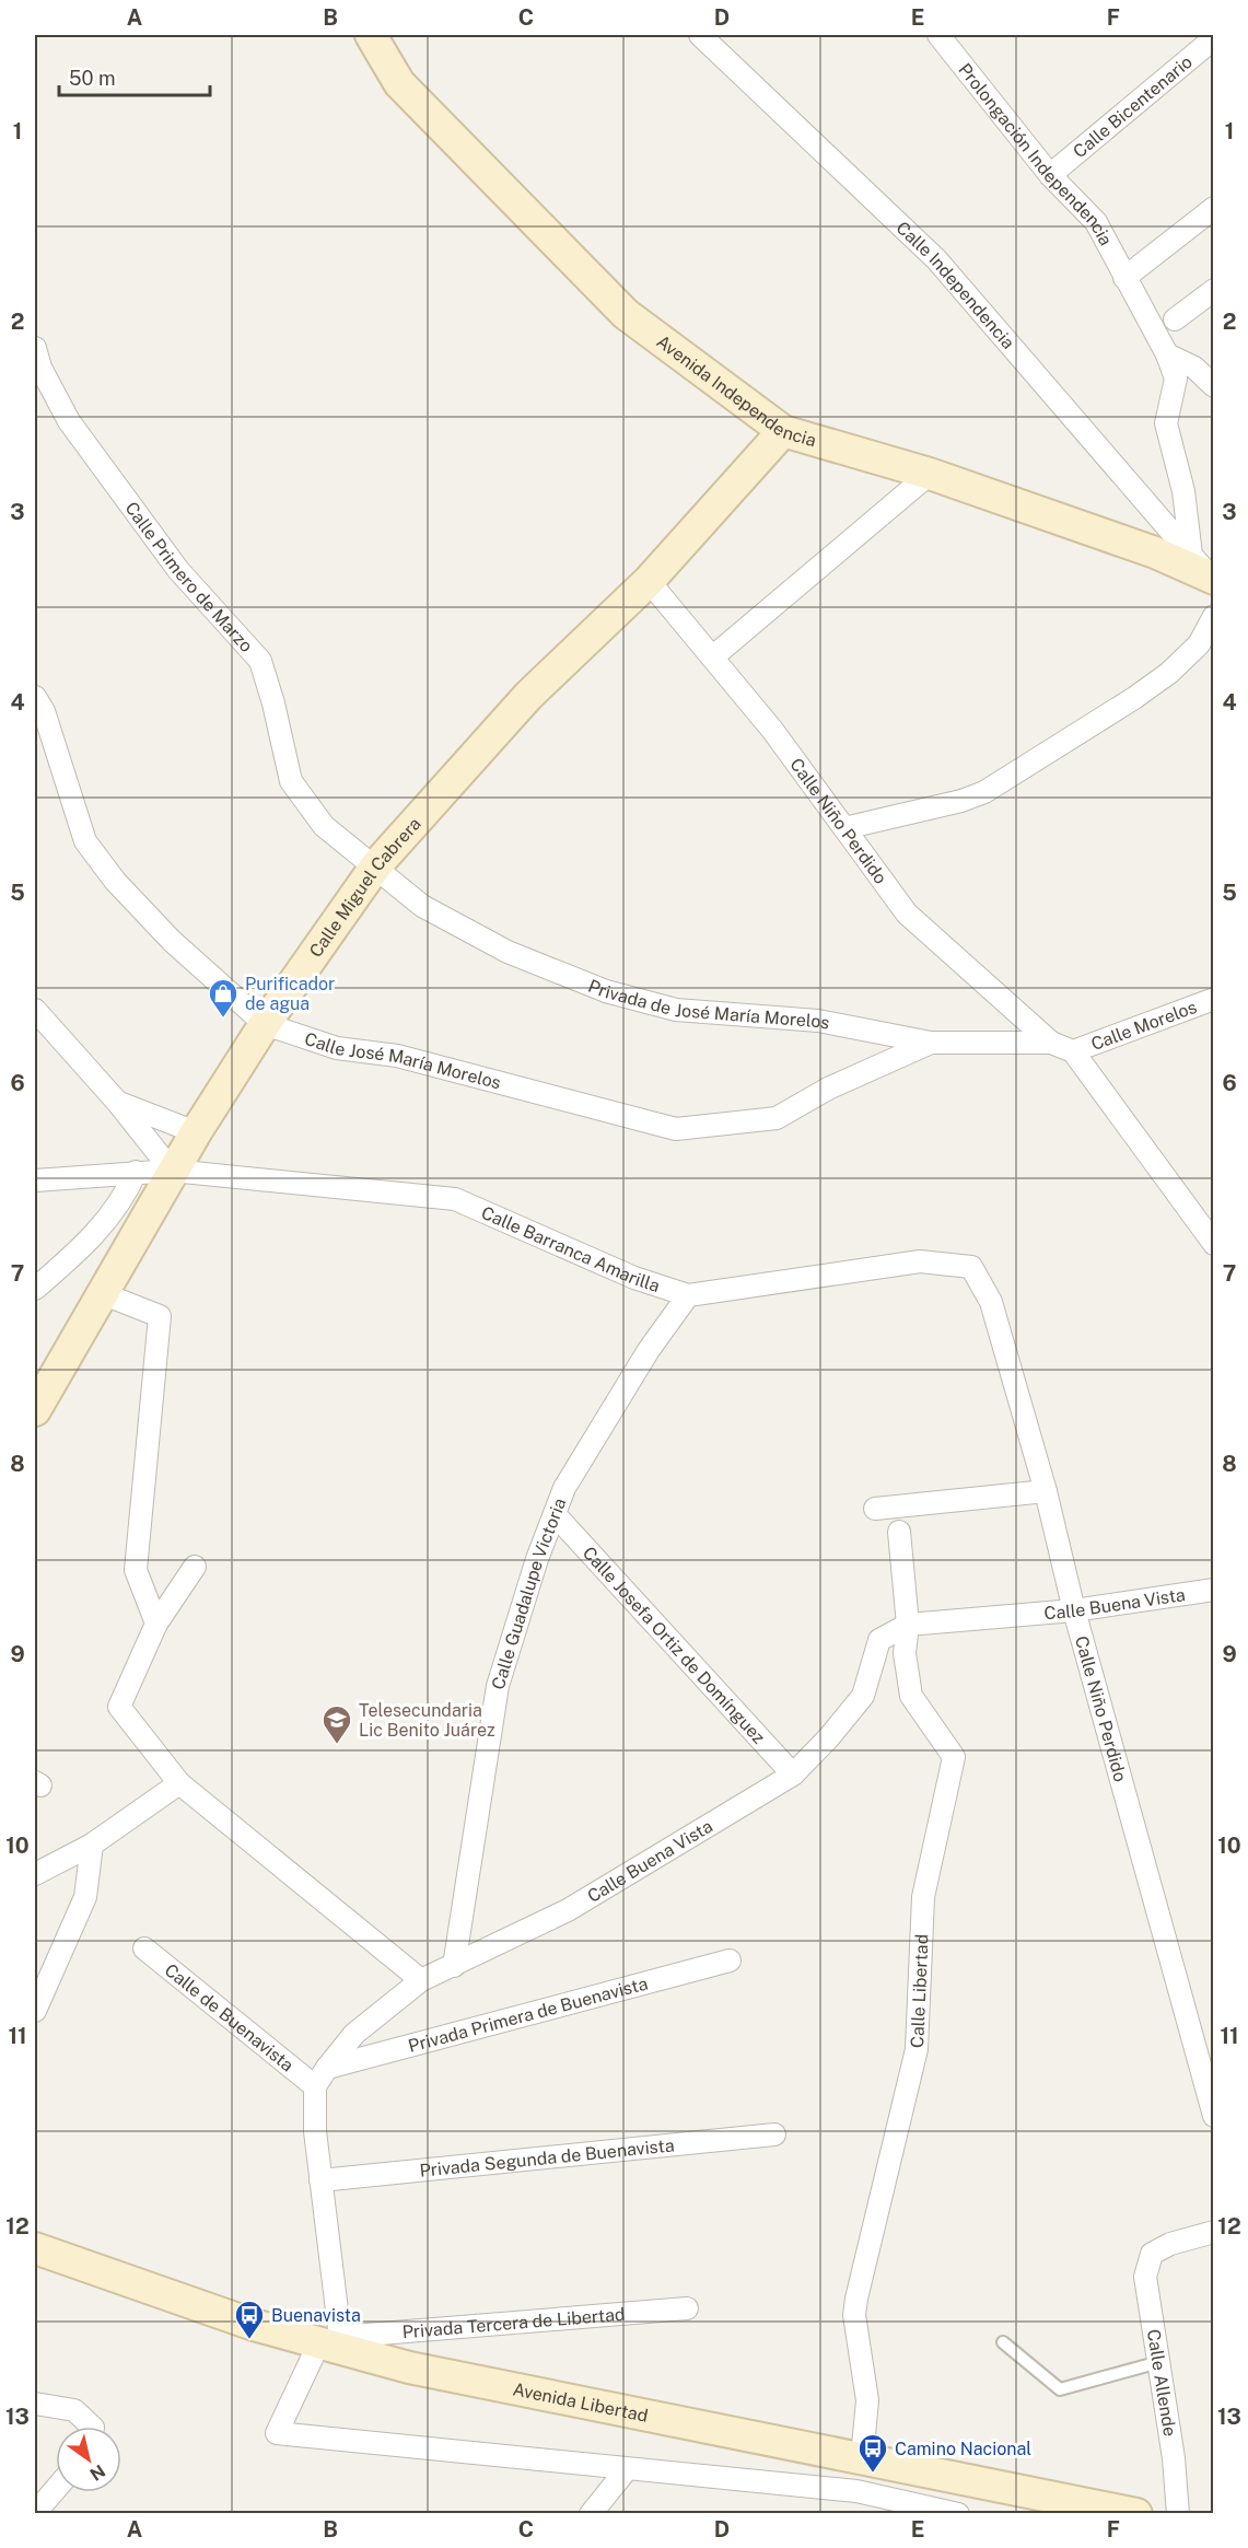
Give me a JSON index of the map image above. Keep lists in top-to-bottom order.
{
  "streets": {
    "street": [
      "Calle Bicentenario",
      "Prolongación Independencia",
      "Calle Independencia",
      "Avenida Independencia",
      "Calle Primero de Marzo",
      "Calle Niño Perdido",
      "Calle Miguel Cabrera",
      "Privada de José María Morelos",
      "Calle Morelos",
      "Calle José María Morelos",
      "Calle Barranca Amarilla",
      "Calle Guadalupe Victoria",
      "Calle Buena Vista",
      "Calle Josefa Ortiz de Domínguez",
      "Calle Libertad",
      "Privada Primera de Buenavista",
      "Calle de Buenavista",
      "Privada Segunda de Buenavista",
      "Privada Tercera de Libertad",
      "Calle Allende",
      "Avenida Libertad"
    ]
  },
  "crossings": [
    ["Calle Bicentenario", "Prolongación Independencia"],
    ["Calle Independencia", "Avenida Independencia"],
    ["Avenida Independencia", "Calle Miguel Cabrera"],
    ["Calle Primero de Marzo", "Calle Miguel Cabrera"],
    ["Calle Primero de Marzo", "Privada de José María Morelos"],
    ["Calle Niño Perdido", "Calle Miguel Cabrera"],
    ["Calle Niño Perdido", "Privada de José María Morelos"],
    ["Calle Niño Perdido", "Calle Barranca Amarilla"],
    ["Calle Niño Perdido", "Calle Buena Vista"],
    ["Calle Miguel Cabrera", "Privada de José María Morelos"],
    ["Calle Miguel Cabrera", "Calle José María Morelos"],
    ["Calle Miguel Cabrera", "Calle Barranca Amarilla"],
    ["Privada de José María Morelos", "Calle Morelos"],
    ["Privada de José María Morelos", "Calle José María Morelos"],
    ["Calle Barranca Amarilla", "Calle Guadalupe Victoria"],
    ["Calle Guadalupe Victoria", "Calle Buena Vista"],
    ["Calle Guadalupe Victoria", "Calle Josefa Ortiz de Domínguez"],
    ["Calle Buena Vista", "Calle Josefa Ortiz de Domínguez"],
    ["Calle Buena Vista", "Calle Libertad"],
    ["Calle Buena Vista", "Privada Primera de Buenavista"],
    ["Calle Buena Vista", "Calle de Buenavista"],
    ["Calle Libertad", "Avenida Libertad"],
    ["Privada Tercera de Libertad", "Avenida Libertad"]
  ],
  "places": {
    "shop": ["Purificador de agua"],
    "school or university": ["Telesecundaria Lic Benito Juárez"],
    "bus stop": ["Buenavista", "Camino Nacional"]
  },
  "scale_bar": "50 m",
  "north": "bottom right",
  "grid": {
    "columns": [
      "A",
      "B",
      "C",
      "D",
      "E",
      "F"
    ],
    "rows": [
      "1",
      "2",
      "3",
      "4",
      "5",
      "6",
      "7",
      "8",
      "9",
      "10",
      "11",
      "12",
      "13"
    ]
  }
}
